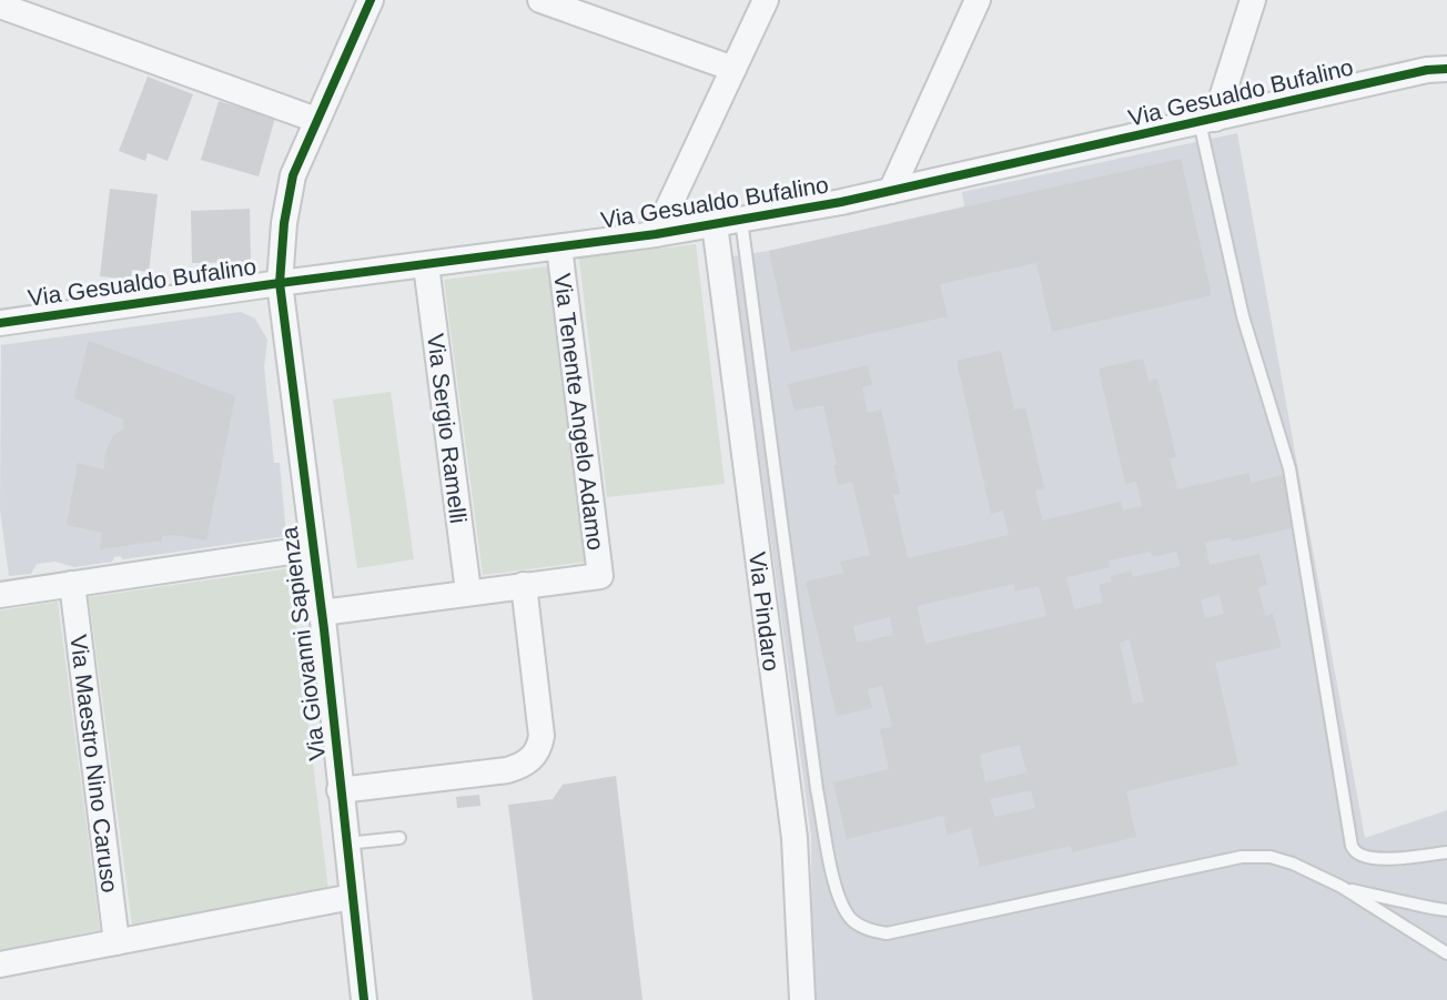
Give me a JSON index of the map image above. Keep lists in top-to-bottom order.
{
  "streets": {
    "street": [
      "Via Gesualdo Bufalino",
      "Via Tenente Angelo Adamo",
      "Via Sergio Ramelli",
      "Via Pindaro",
      "Via Giovanni Sapienza",
      "Via Maestro Nino Caruso"
    ]
  },
  "crossings": [
    ["Via Gesualdo Bufalino", "Via Tenente Angelo Adamo"],
    ["Via Gesualdo Bufalino", "Via Sergio Ramelli"],
    ["Via Gesualdo Bufalino", "Via Pindaro"],
    ["Via Gesualdo Bufalino", "Via Giovanni Sapienza"],
    ["Via Tenente Angelo Adamo", "Via Sergio Ramelli"],
    ["Via Tenente Angelo Adamo", "Via Giovanni Sapienza"]
  ]
}
